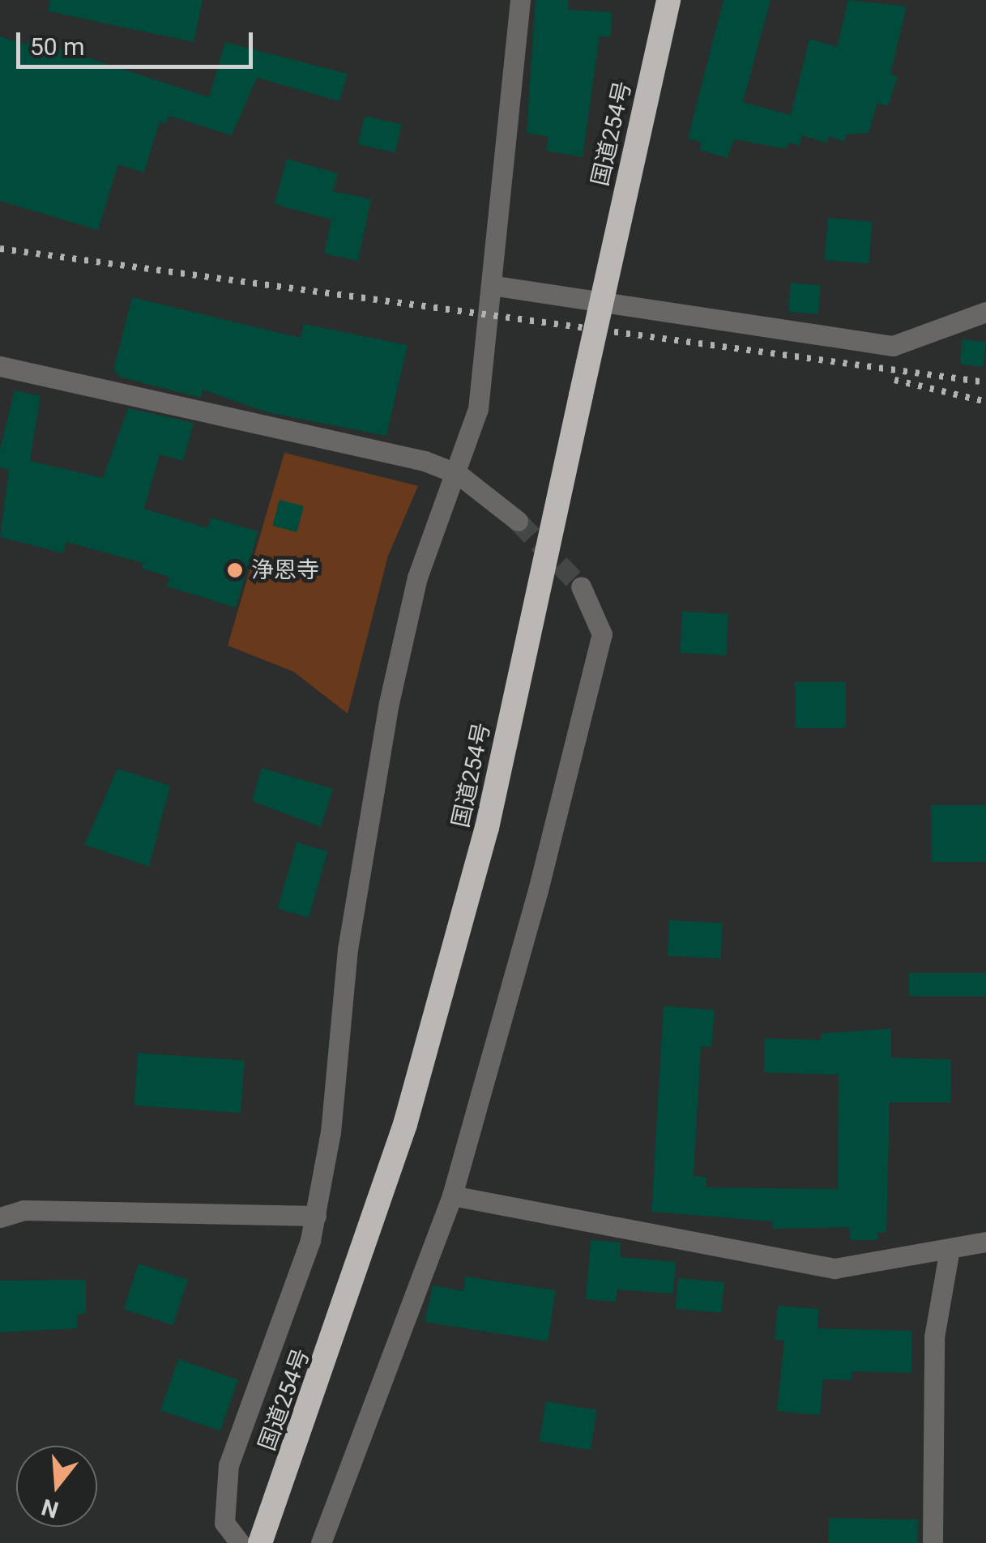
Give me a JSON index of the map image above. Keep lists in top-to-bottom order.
{
  "streets": {
    "highway": ["国道254号"]
  },
  "places": ["浄恩寺"],
  "scale_bar": "50 m",
  "north": "bottom"
}
